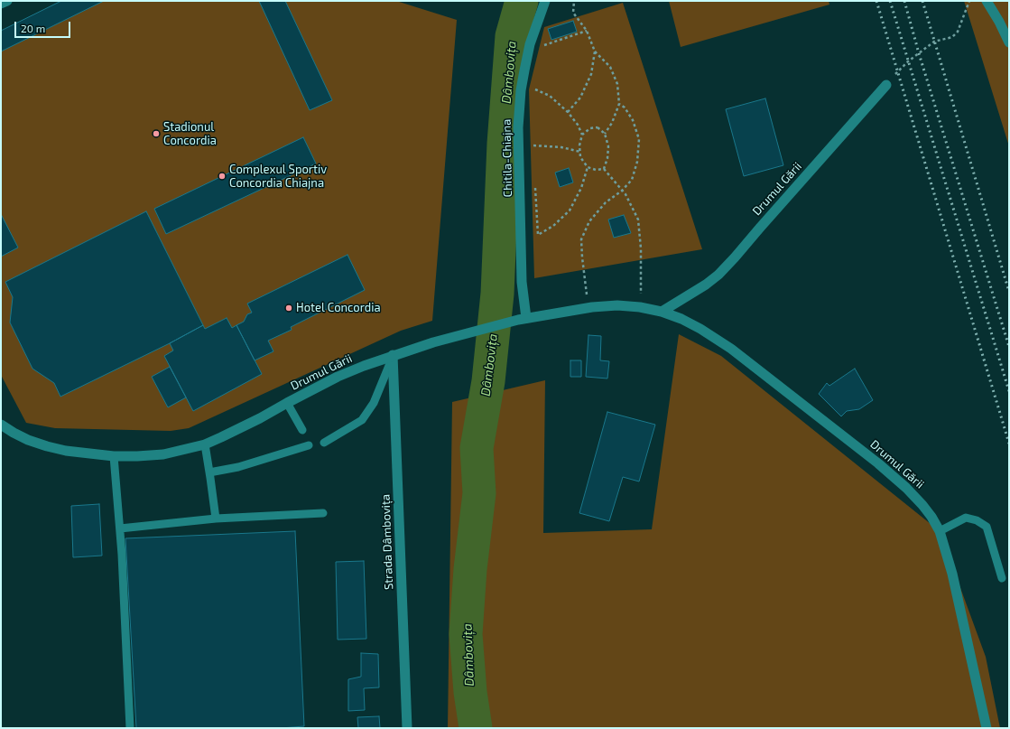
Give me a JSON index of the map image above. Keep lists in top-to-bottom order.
{
  "streets": {
    "main road": ["Chitila-Chiajna", "Drumul Gării", "Strada Dâmbovița"]
  },
  "crossings": [
    ["Chitila-Chiajna", "Drumul Gării"],
    ["Drumul Gării", "Strada Dâmbovița"]
  ],
  "water": ["Dâmbovița"],
  "places": ["Stadionul Concordia", "Complexul Sportiv Concordia Chiajna", "Hotel Concordia"],
  "scale_bar": "20 m"
}
